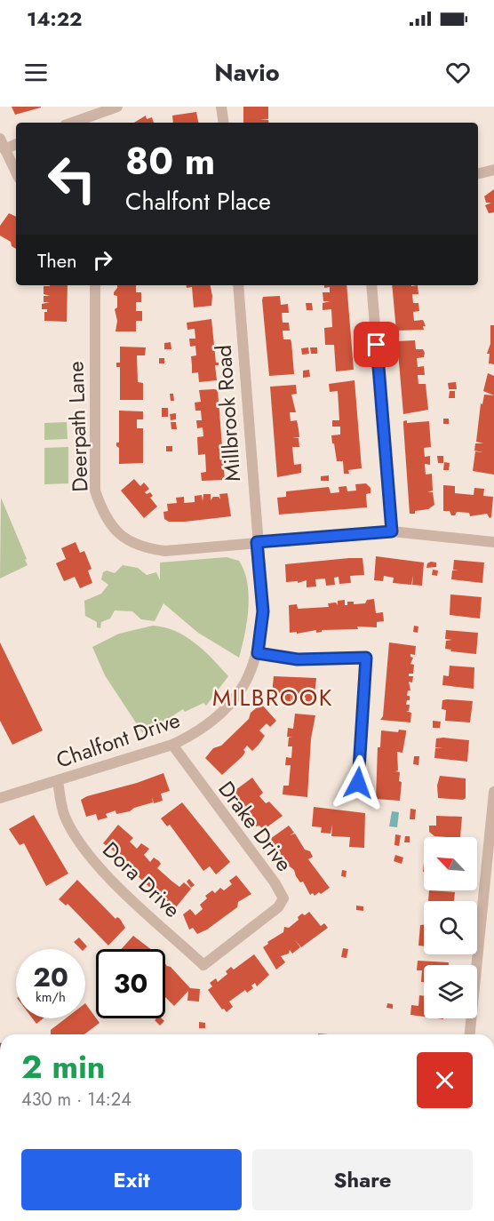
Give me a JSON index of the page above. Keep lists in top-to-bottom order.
{
  "streets": {
    "street": [
      "Millbrook Road",
      "Deerpath Lane",
      "Chalfont Drive",
      "Drake Drive",
      "Dora Drive"
    ]
  },
  "crossings": [
    ["Millbrook Road", "Deerpath Lane"],
    ["Millbrook Road", "Chalfont Drive"],
    ["Deerpath Lane", "Chalfont Drive"],
    ["Chalfont Drive", "Drake Drive"],
    ["Chalfont Drive", "Dora Drive"],
    ["Drake Drive", "Dora Drive"]
  ],
  "districts": ["MILBROOK"],
  "north": "top left",
  "page": {
    "status": "14:22",
    "header": "Navio",
    "turn": ["80 m", "Chalfont Place"],
    "then": "Then",
    "speed": "20 km/h",
    "limit": "30",
    "heading": ["2 min", "430 m · 14:24"],
    "buttons": ["Exit", "Share"]
  }
}
